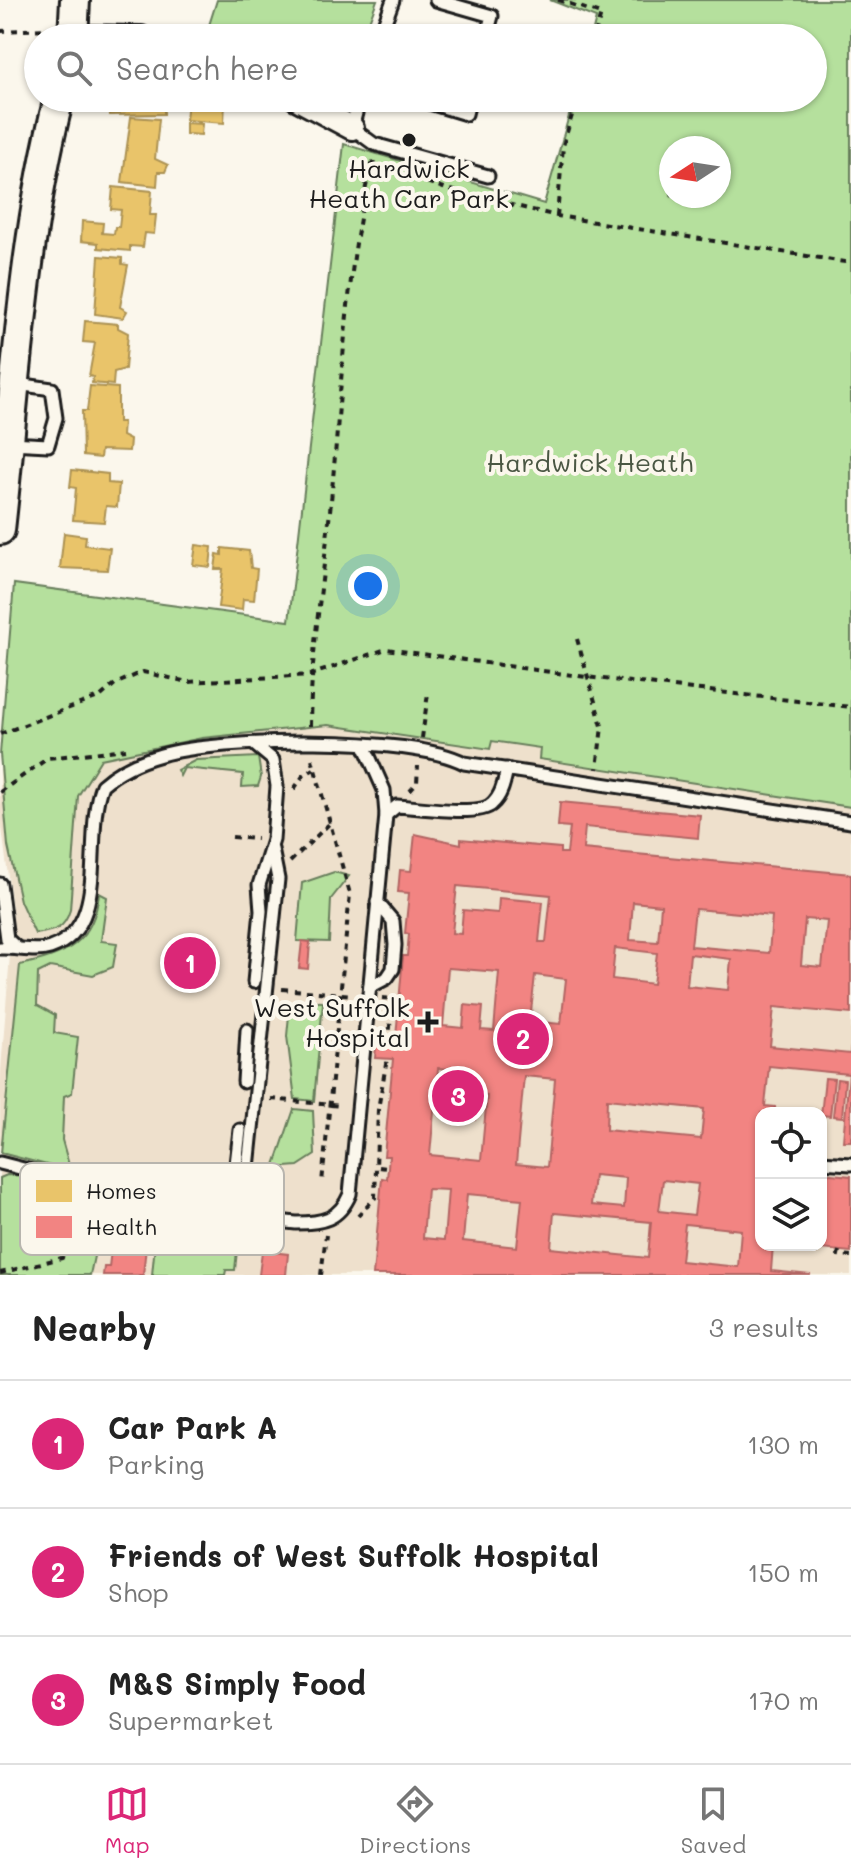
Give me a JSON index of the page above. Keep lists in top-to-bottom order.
{
  "parks": ["Hardwick Heath"],
  "places": {
    "other": ["Hardwick Heath Car Park"],
    "health": ["West Suffolk Hospital"]
  },
  "legend": ["Homes", "Health"],
  "north": "left",
  "page": {
    "search": "Search here",
    "pins": ["1", "2", "3"],
    "heading": ["Nearby", "3 results"],
    "list": [
      {
        "mark": "1",
        "name": "Car Park A",
        "note": "Parking",
        "value": "130 m"
      },
      {
        "mark": "2",
        "name": "Friends of West Suffolk Hospital",
        "note": "Shop",
        "value": "150 m"
      },
      {
        "mark": "3",
        "name": "M&S Simply Food",
        "note": "Supermarket",
        "value": "170 m"
      }
    ],
    "nav": ["Map", "Directions", "Saved"]
  }
}
